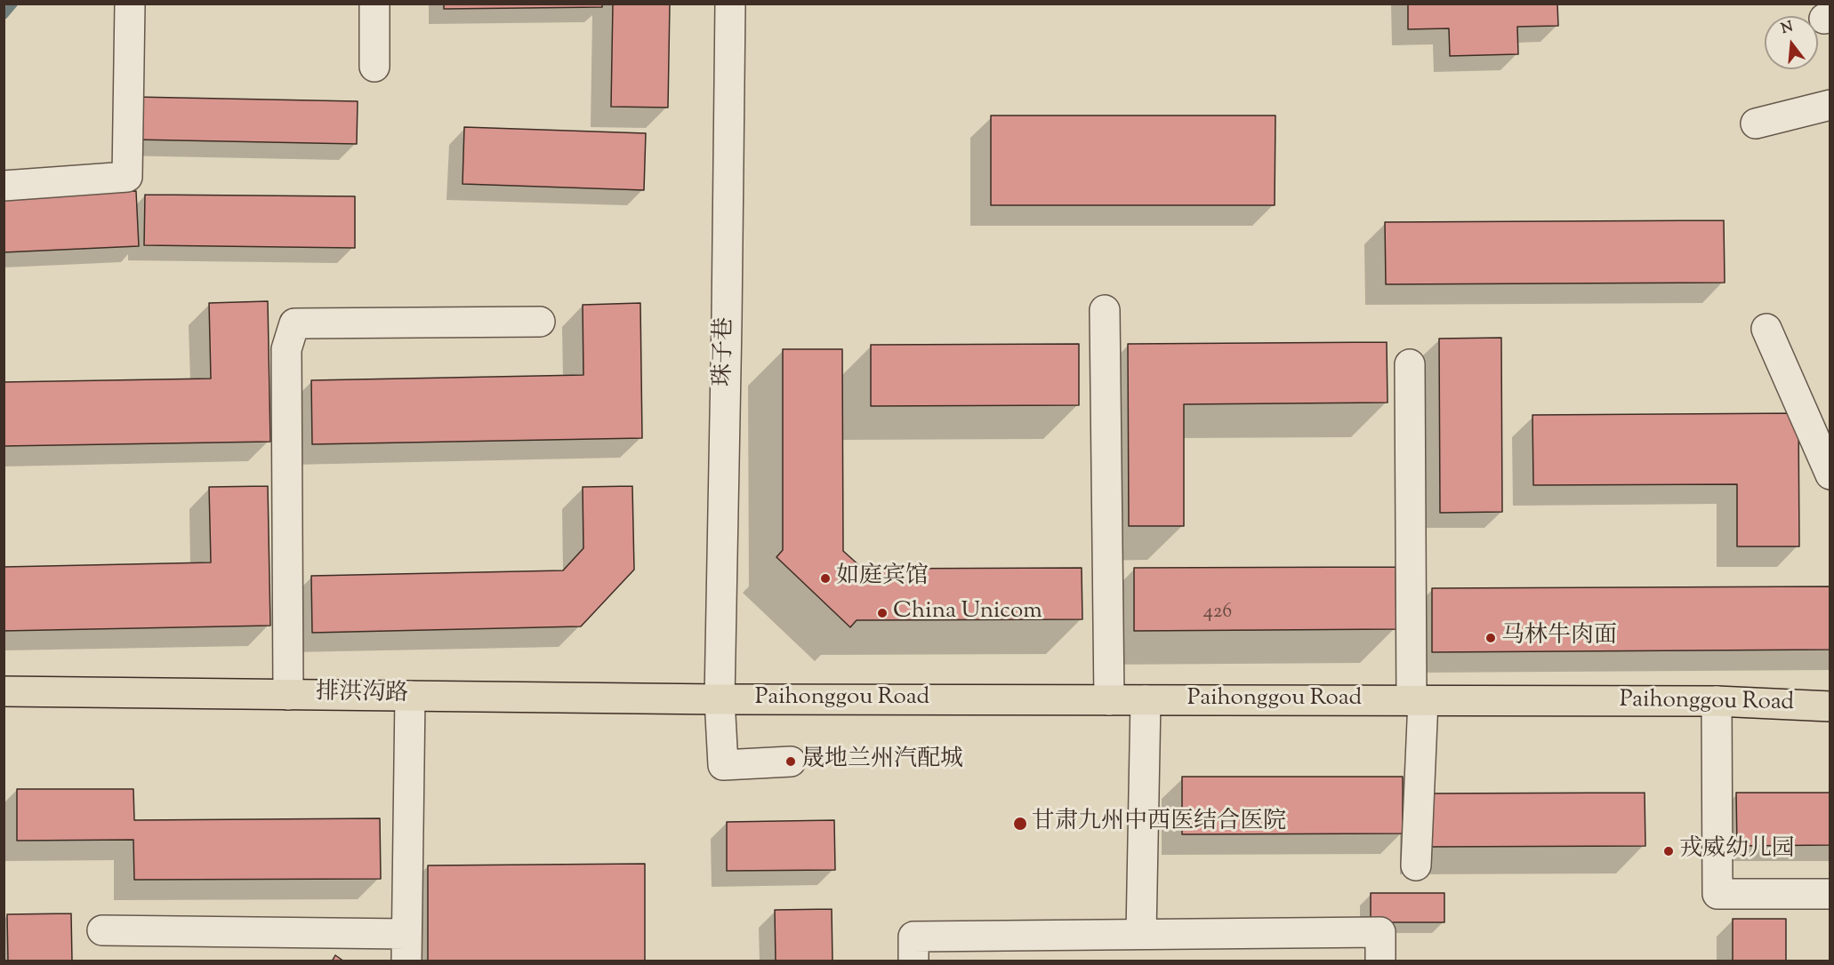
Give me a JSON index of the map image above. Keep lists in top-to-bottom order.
{
  "streets": {
    "main road": ["排洪沟路", "Paihonggou Road"],
    "street": ["珠子巷"]
  },
  "crossings": [
    ["珠子巷", "排洪沟路"],
    ["珠子巷", "Paihonggou Road"],
    ["排洪沟路", "Paihonggou Road"]
  ],
  "places": [
    "如庭宾馆",
    "China Unicom",
    "马林牛肉面",
    "晟地兰州汽配城",
    "甘肃九州中西医结合医院",
    "戎威幼儿园"
  ],
  "house_numbers": ["426"],
  "north": "top"
}
